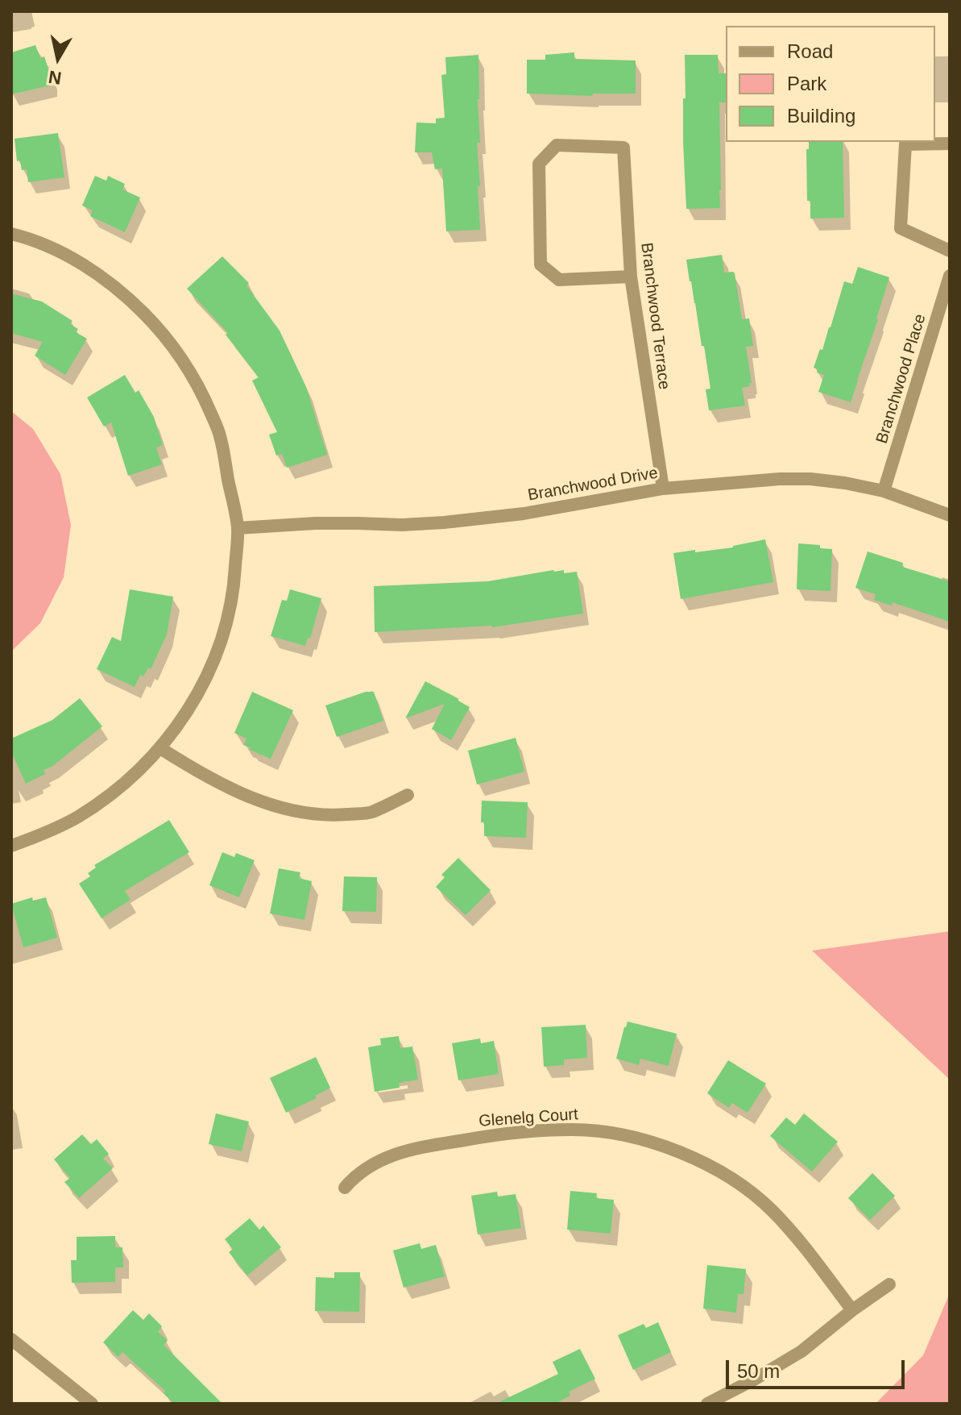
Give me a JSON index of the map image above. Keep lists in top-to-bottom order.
{
  "streets": {
    "street": [
      "Branchwood Terrace",
      "Branchwood Place",
      "Branchwood Drive",
      "Glenelg Court"
    ]
  },
  "crossings": [
    ["Branchwood Terrace", "Branchwood Drive"],
    ["Branchwood Place", "Branchwood Drive"]
  ],
  "legend": ["Road", "Park", "Building"],
  "scale_bar": "50 m",
  "north": "bottom"
}
